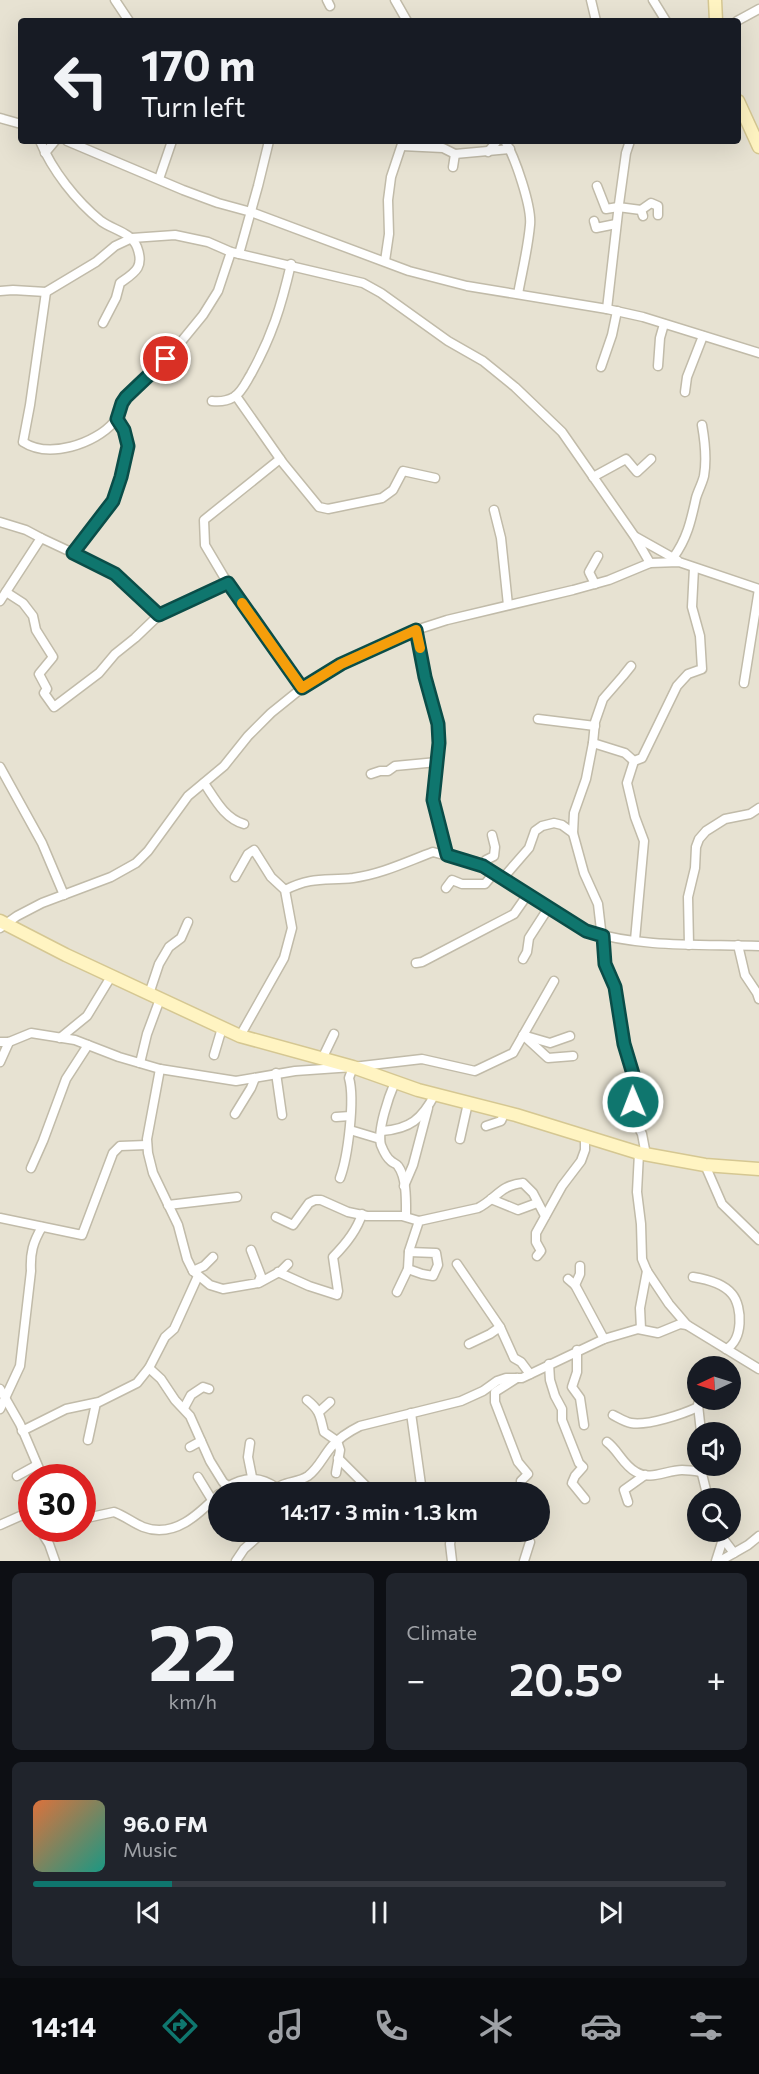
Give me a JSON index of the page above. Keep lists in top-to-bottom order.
{
  "north": "left",
  "page": {
    "turn": ["170 m", "Turn left"],
    "limit": "30",
    "trip": "14:17 · 3 min · 1.3 km",
    "tile": [
      ["22", "km/h"],
      "Climate"
    ],
    "heat": ["−", "20.5°", "+"],
    "song": ["96.0 FM", "Music"],
    "tabs": "14:14"
  }
}
